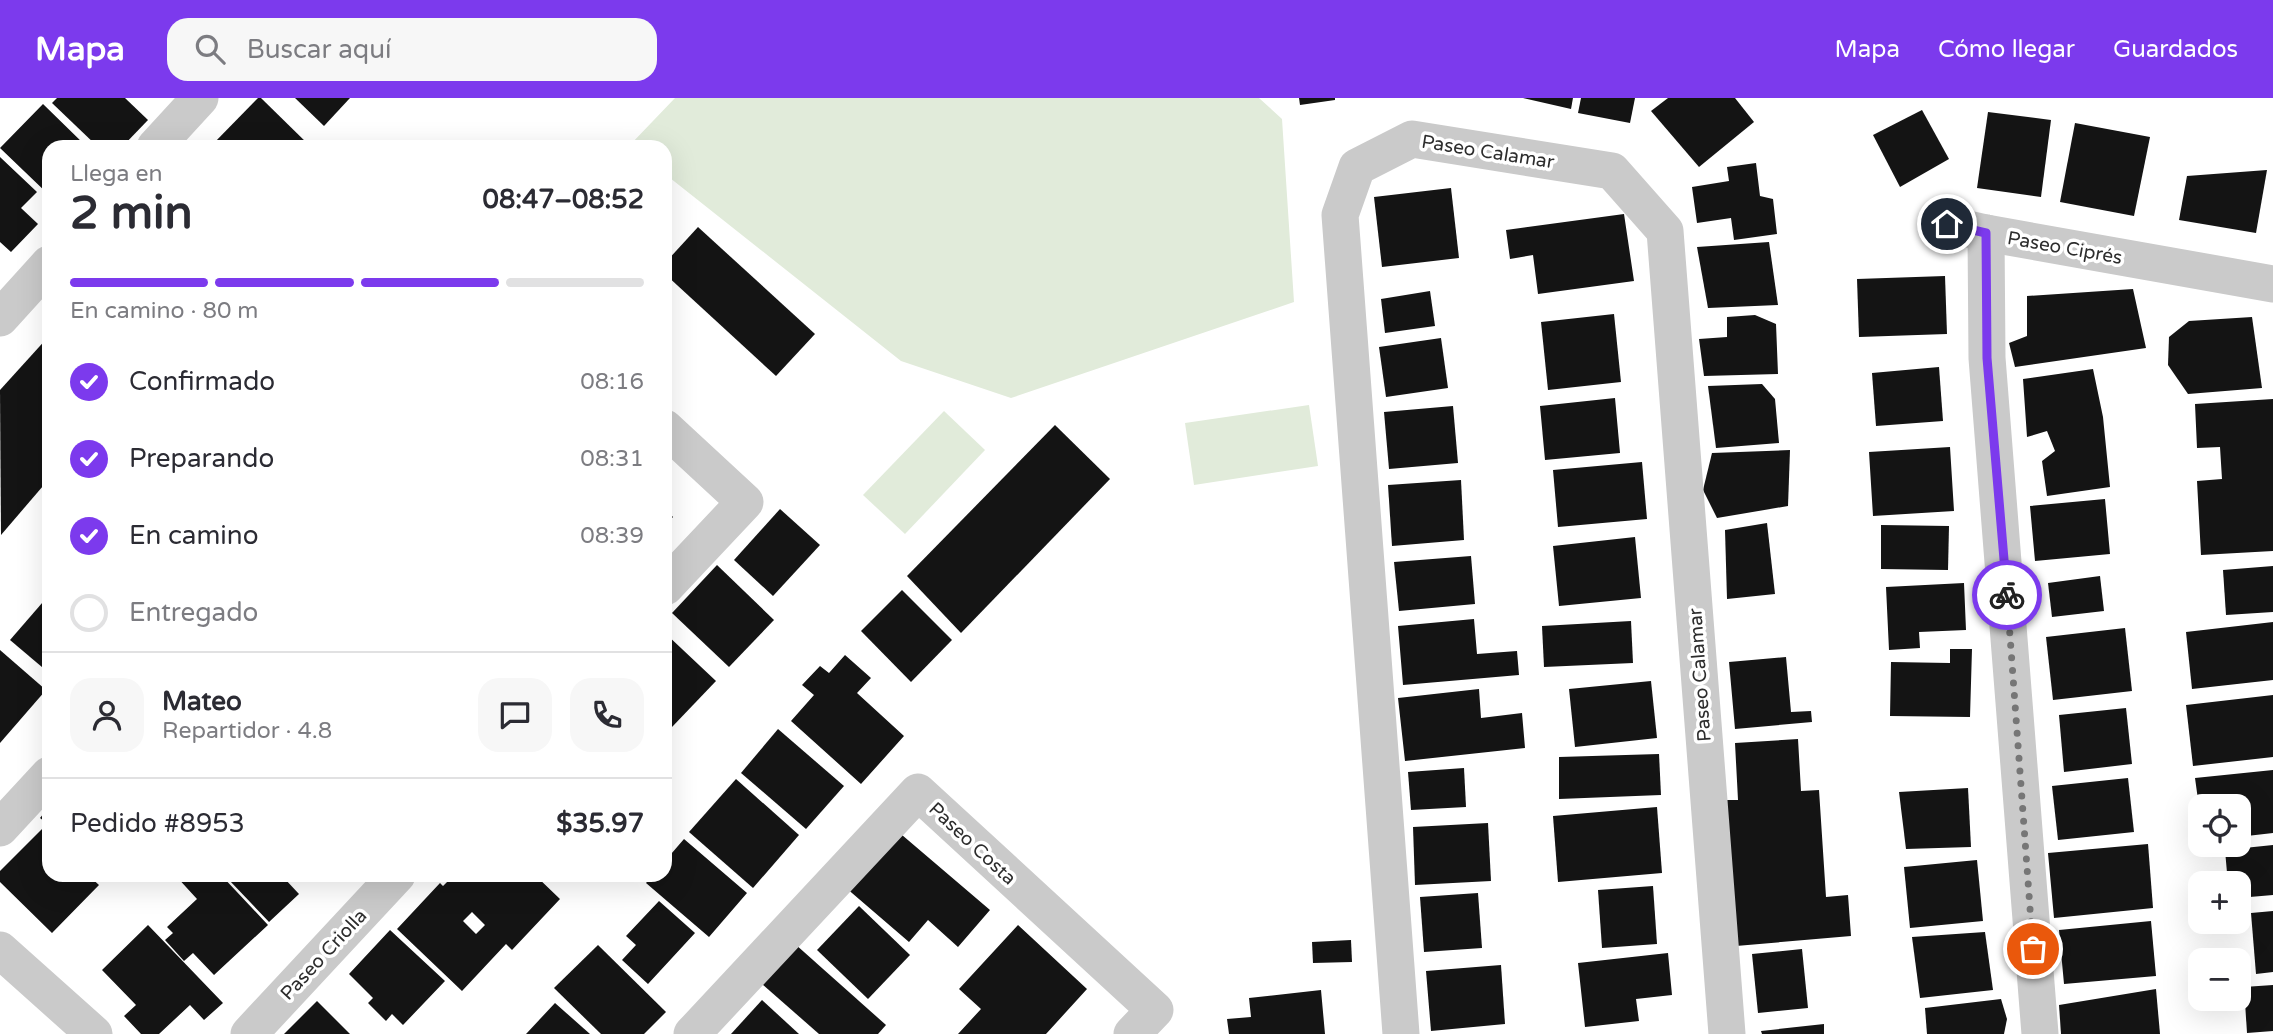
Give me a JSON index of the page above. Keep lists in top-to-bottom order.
{
  "streets": {
    "street": [
      "Paseo Calamar",
      "Paseo Ciprés",
      "Paseo Costa",
      "Paseo Criolla"
    ]
  },
  "page": {
    "header": "Mapa",
    "search": "Buscar aquí",
    "nav": ["Mapa", "Cómo llegar", "Guardados"],
    "heading": ["2 min", "Llega en", "08:47–08:52"],
    "panel": [
      "Mateo",
      "Repartidor · 4.8",
      "Pedido #8953",
      "$35.97"
    ],
    "bar": "En camino · 80 m",
    "list": [
      ["Confirmado", "08:16"],
      ["Preparando", "08:31"],
      ["En camino", "08:39"],
      "Entregado"
    ],
    "map_buttons": ["+", "−"]
  }
}
